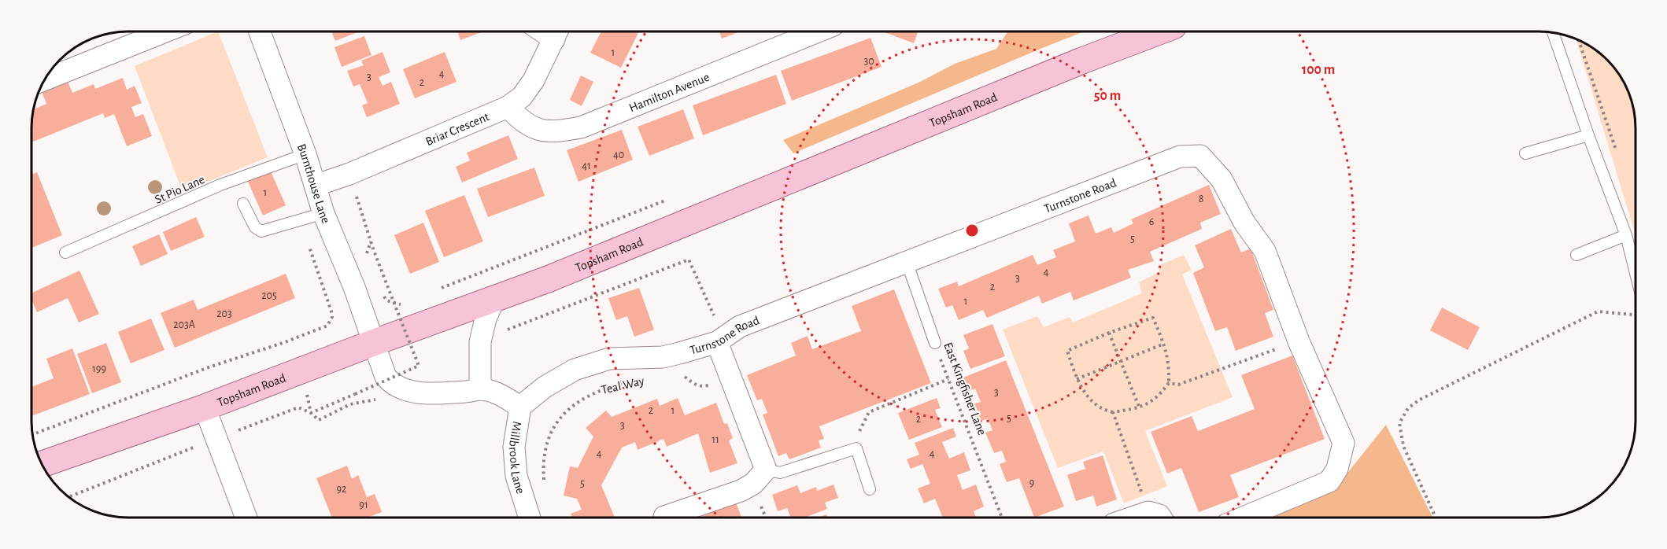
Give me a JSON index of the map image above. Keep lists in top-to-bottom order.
{
  "streets": {
    "main road": ["Topsham Road"],
    "street": [
      "Hamilton Avenue",
      "Briar Crescent",
      "Burnthouse Lane",
      "Turnstone Road",
      "Millbrook Lane"
    ],
    "lane": ["St Pio Lane", "East Kingfisher Lane"],
    "path": ["Teal Way"]
  },
  "crossings": [
    ["Hamilton Avenue", "Briar Crescent"],
    ["Topsham Road", "Burnthouse Lane"],
    ["Topsham Road", "Millbrook Lane"],
    ["Briar Crescent", "Burnthouse Lane"],
    ["Burnthouse Lane", "St Pio Lane"],
    ["Burnthouse Lane", "Millbrook Lane"],
    ["Turnstone Road", "East Kingfisher Lane"],
    ["Turnstone Road", "Millbrook Lane"]
  ],
  "house_numbers": [
    "1",
    "30",
    "4",
    "3",
    "2",
    "40",
    "41",
    "1",
    "8",
    "6",
    "5",
    "4",
    "3",
    "2",
    "205",
    "1",
    "203",
    "203A",
    "199",
    "3",
    "2",
    "1",
    "5",
    "2",
    "3",
    "11",
    "4",
    "4",
    "9",
    "5",
    "92",
    "91"
  ],
  "rings": ["100 m", "50 m"]
}
